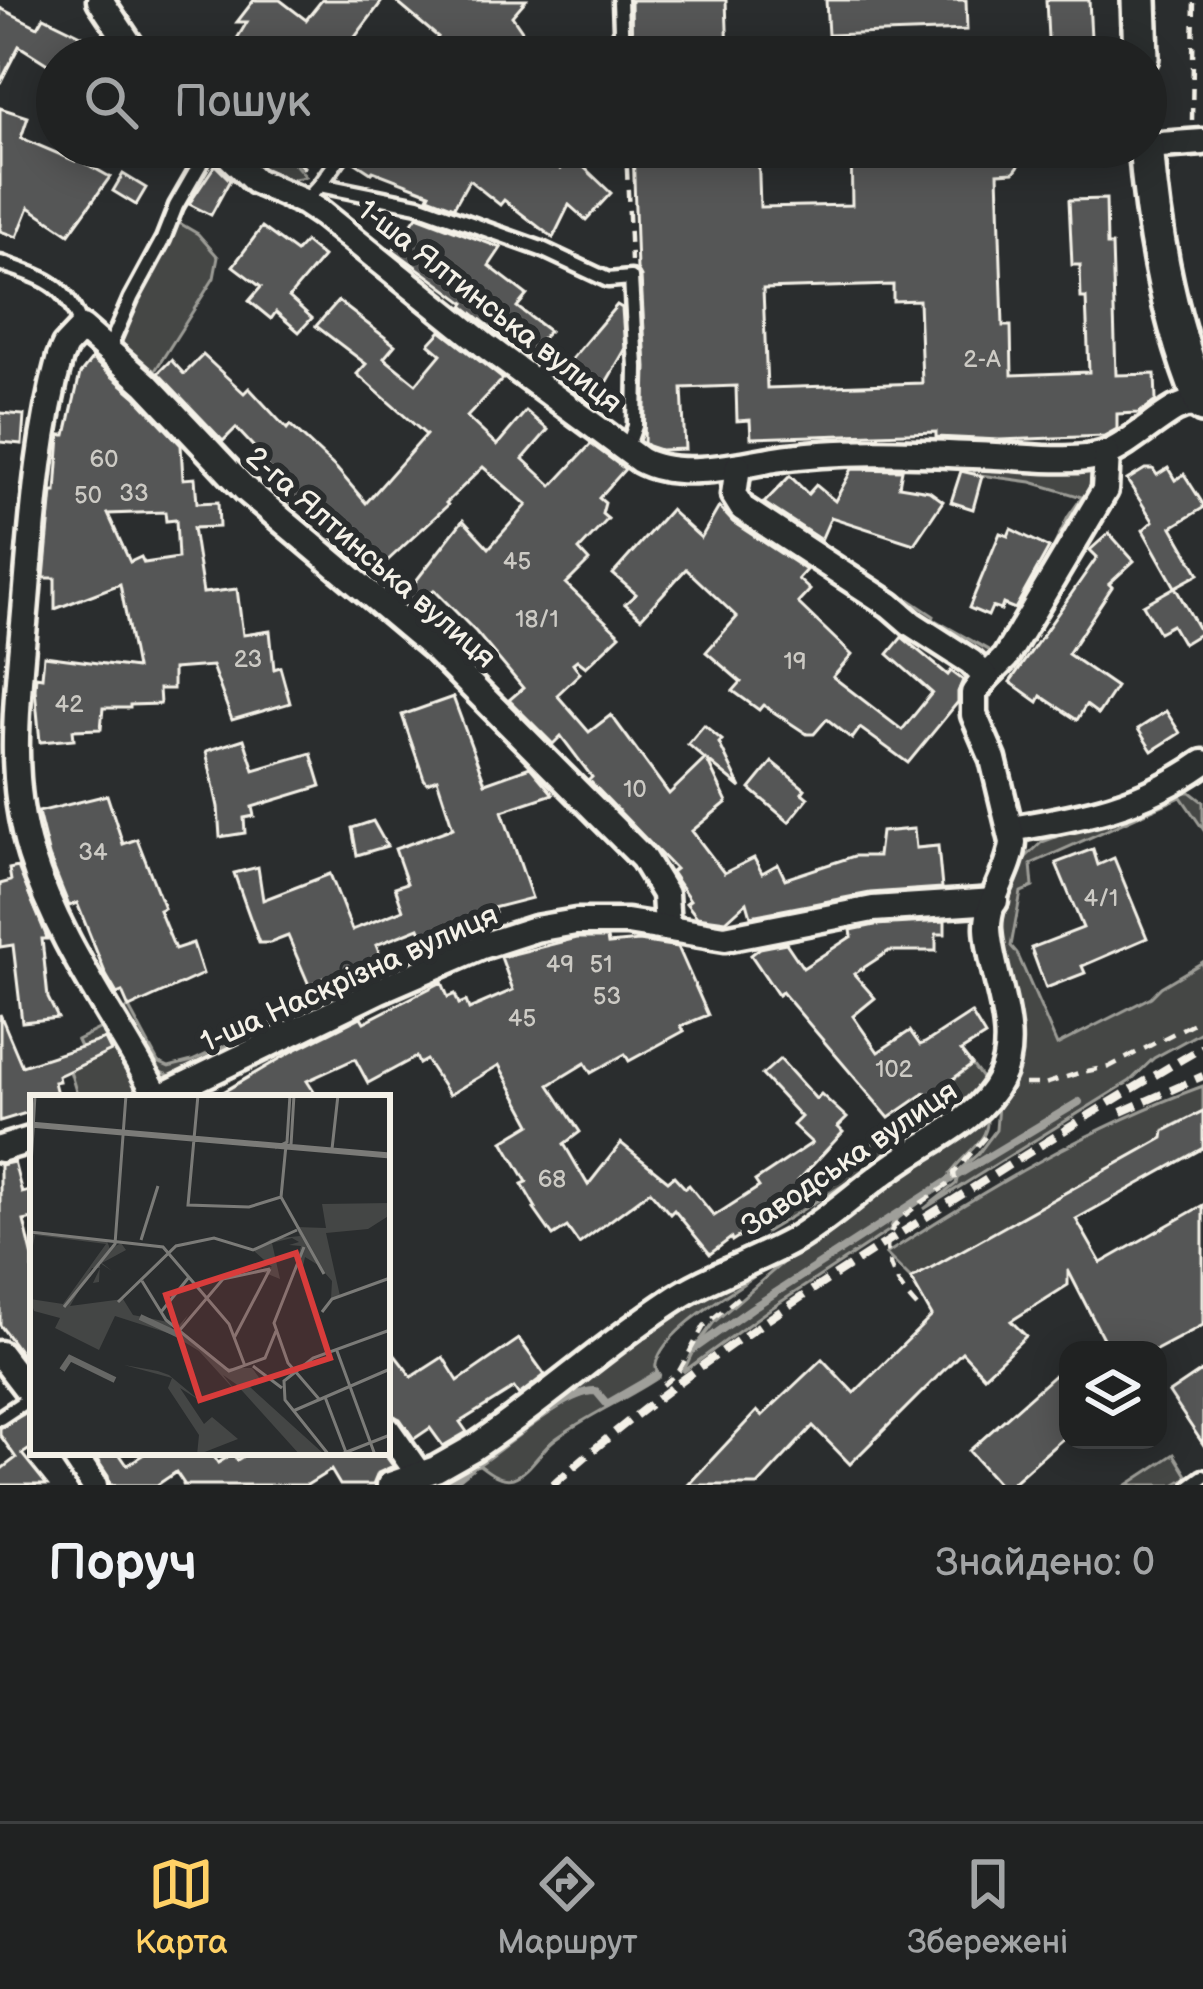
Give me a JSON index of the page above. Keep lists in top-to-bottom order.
{
  "streets": {
    "street": [
      "1-ша Ялтинська вулиця",
      "2-га Ялтинська вулиця",
      "1-ша Наскрізна вулиця",
      "Заводська вулиця"
    ]
  },
  "crossings": [
    ["2-га Ялтинська вулиця", "1-ша Наскрізна вулиця"],
    ["1-ша Наскрізна вулиця", "Заводська вулиця"]
  ],
  "house_numbers": [
    "2-А",
    "60",
    "33",
    "50",
    "45",
    "18/1",
    "23",
    "19",
    "42",
    "10",
    "34",
    "4/1",
    "49",
    "51",
    "53",
    "45",
    "102",
    "68"
  ],
  "page": {
    "search": "Пошук",
    "heading": ["Поруч", "Знайдено: 0"],
    "nav": ["Карта", "Маршрут", "Збережені"]
  }
}
